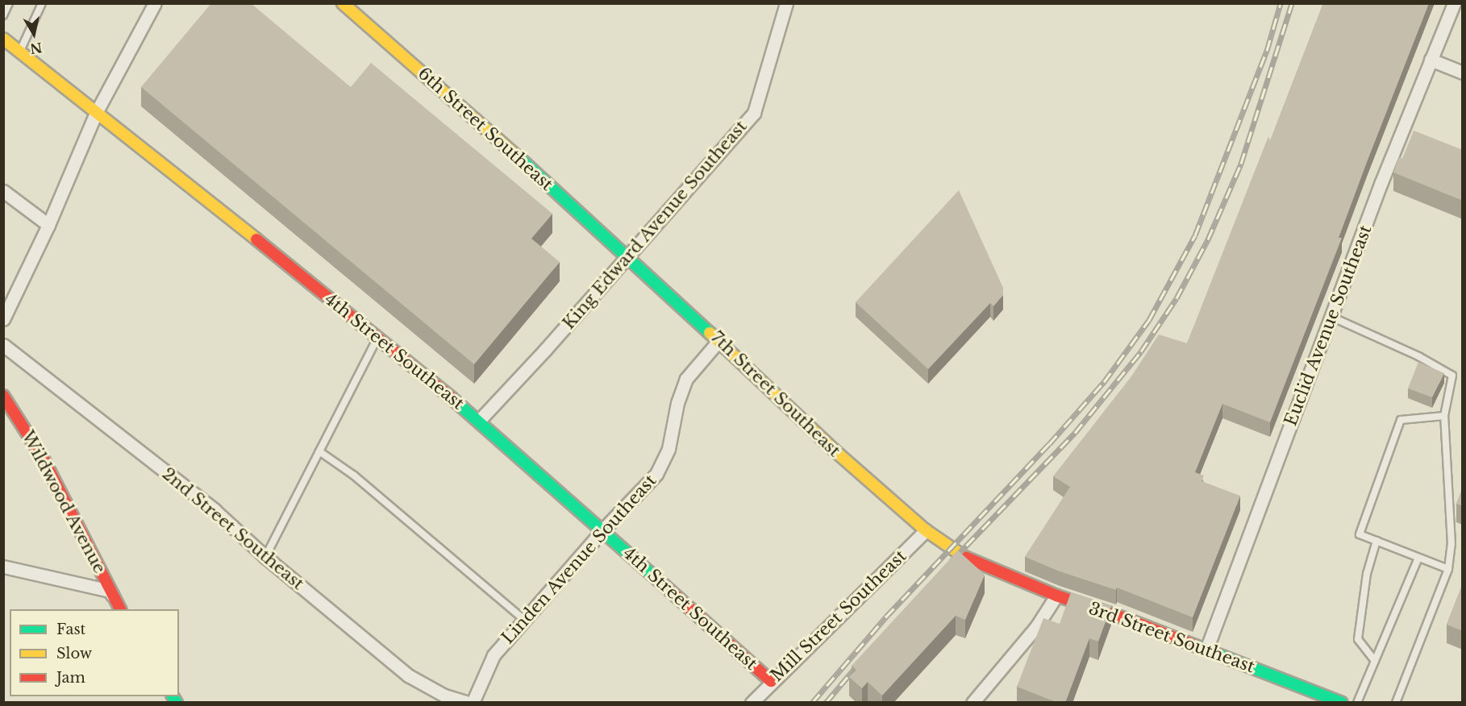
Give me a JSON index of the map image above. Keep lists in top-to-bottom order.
{
  "streets": {
    "street": [
      "6th Street Southeast",
      "King Edward Avenue Southeast",
      "Euclid Avenue Southeast",
      "4th Street Southeast",
      "7th Street Southeast",
      "Wildwood Avenue",
      "2nd Street Southeast",
      "Linden Avenue Southeast",
      "Mill Street Southeast",
      "3rd Street Southeast"
    ]
  },
  "crossings": [
    ["6th Street Southeast", "King Edward Avenue Southeast"],
    ["6th Street Southeast", "7th Street Southeast"],
    ["King Edward Avenue Southeast", "4th Street Southeast"],
    ["King Edward Avenue Southeast", "7th Street Southeast"],
    ["Euclid Avenue Southeast", "3rd Street Southeast"],
    ["4th Street Southeast", "Linden Avenue Southeast"],
    ["4th Street Southeast", "Mill Street Southeast"],
    ["7th Street Southeast", "Linden Avenue Southeast"],
    ["7th Street Southeast", "Mill Street Southeast"],
    ["7th Street Southeast", "3rd Street Southeast"],
    ["Mill Street Southeast", "3rd Street Southeast"]
  ],
  "legend": ["Fast", "Slow", "Jam"],
  "north": "bottom"
}
